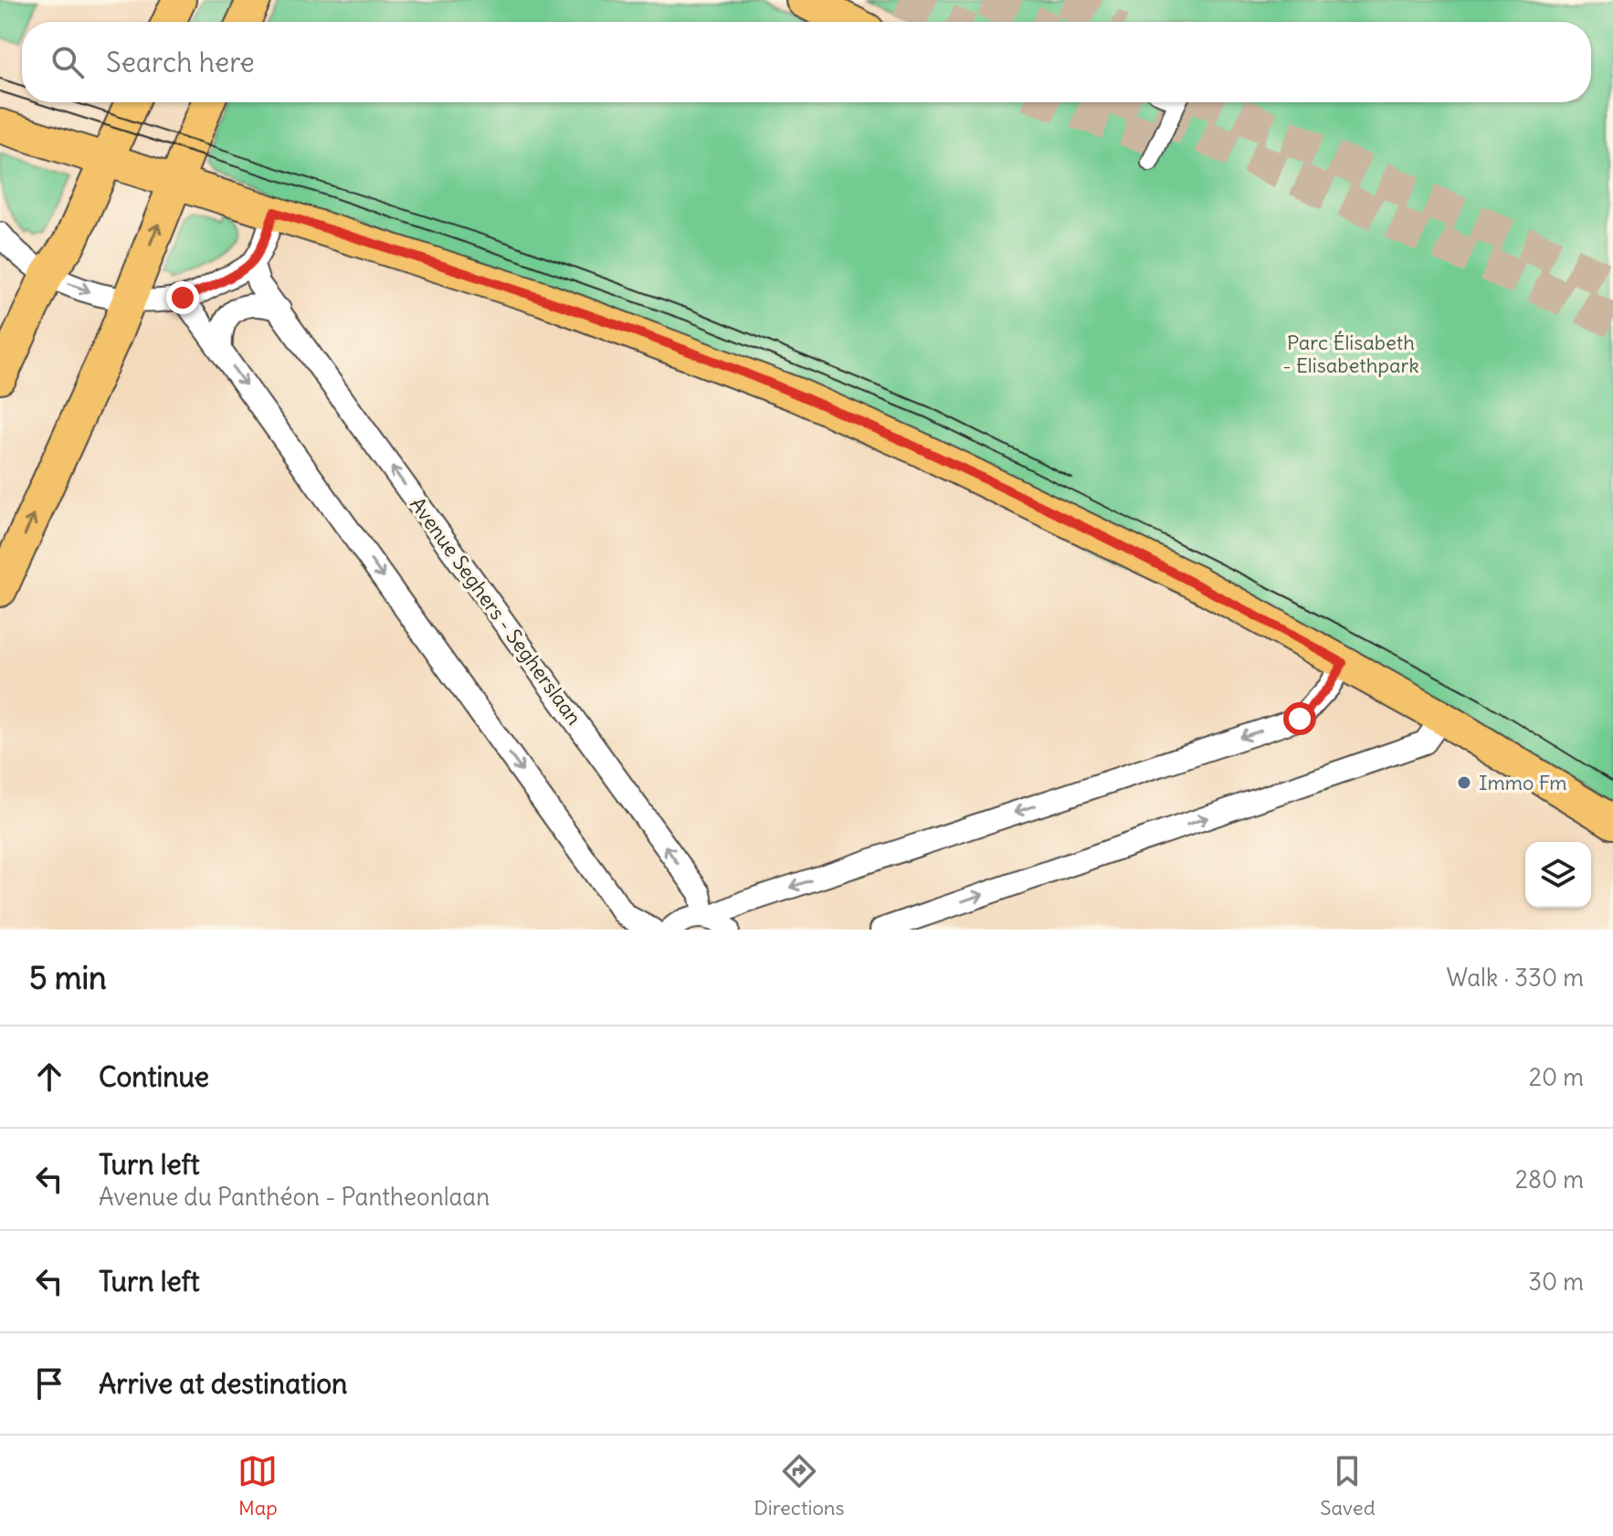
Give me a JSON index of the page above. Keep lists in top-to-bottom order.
{
  "streets": {
    "street": ["Avenue Seghers - Segherslaan"]
  },
  "parks": ["Parc Élisabeth - Elisabethpark"],
  "places": ["Immo Fm"],
  "page": {
    "search": "Search here",
    "heading": ["5 min", "Walk · 330 m"],
    "list": [
      ["Continue", "20 m"],
      ["Turn left", "Avenue du Panthéon - Pantheonlaan", "280 m"],
      ["Turn left", "30 m"],
      "Arrive at destination"
    ],
    "nav": ["Map", "Directions", "Saved"]
  }
}
